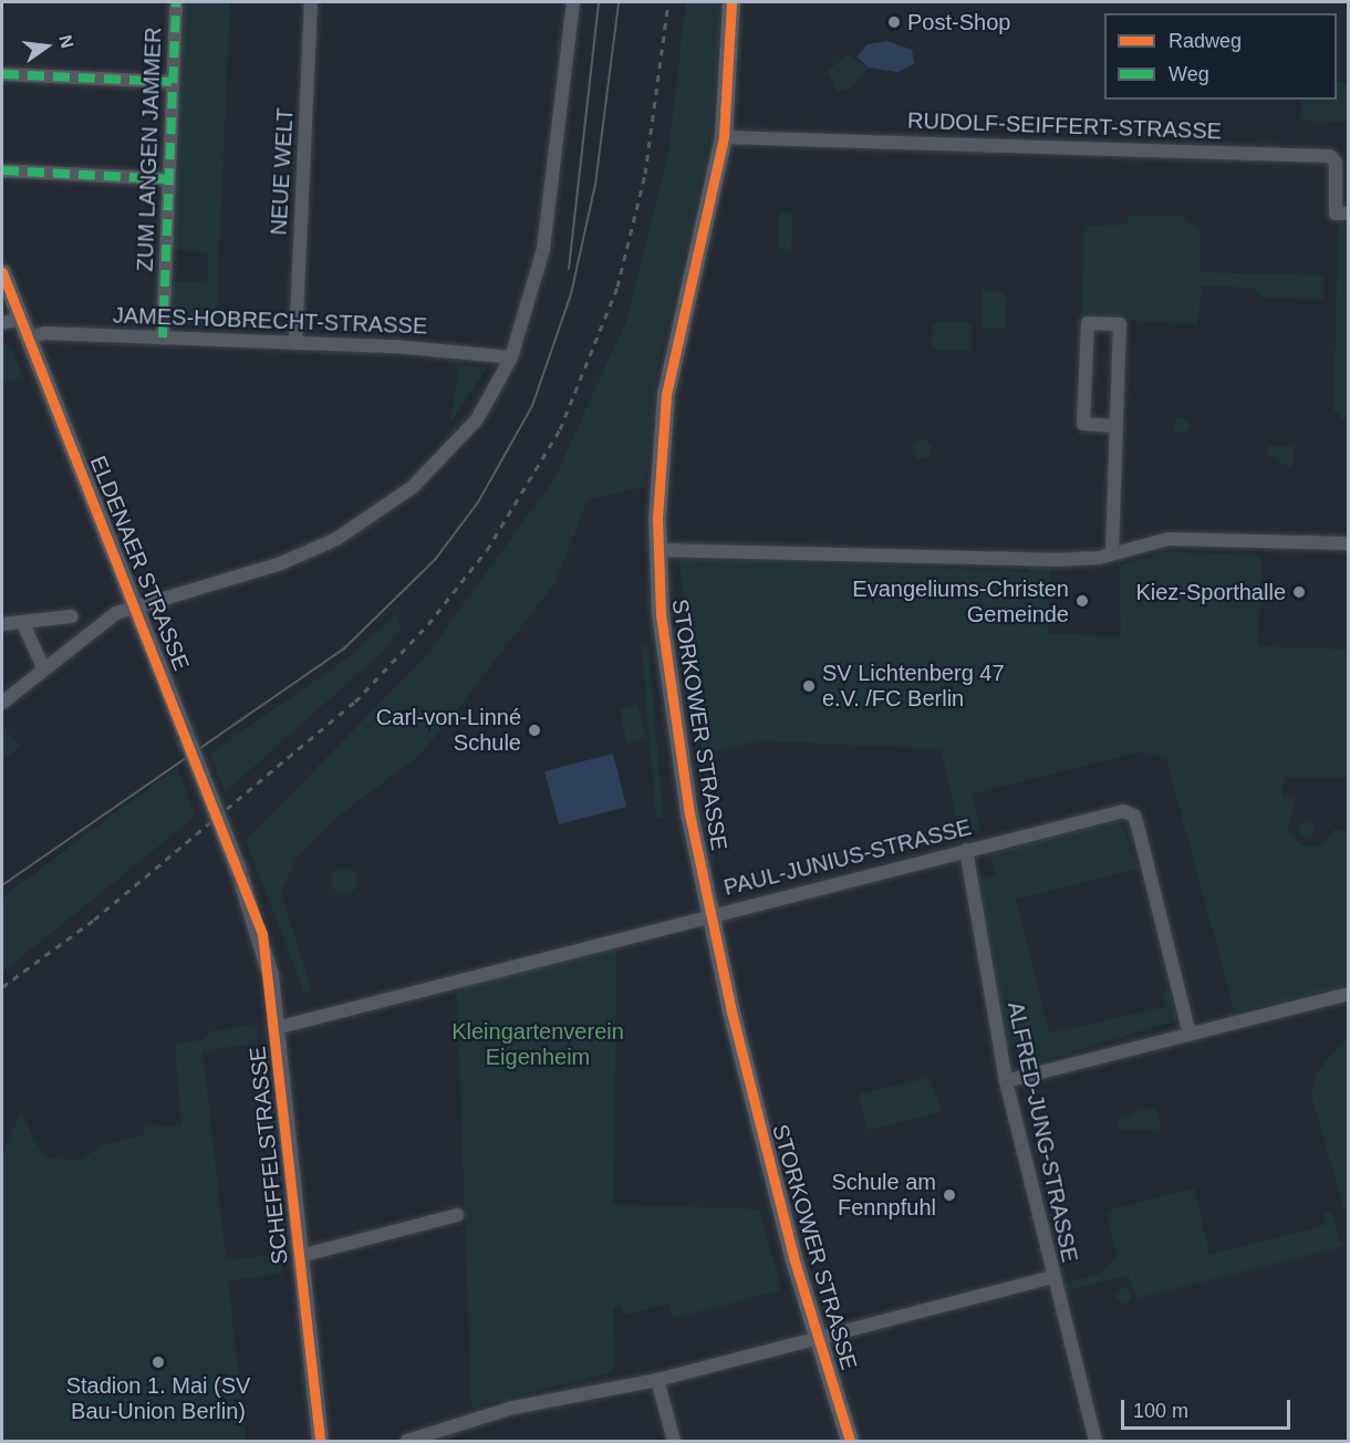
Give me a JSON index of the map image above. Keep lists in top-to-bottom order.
{
  "streets": {
    "main road": ["STORKOWER STRASSE"],
    "street": [
      "RUDOLF-SEIFFERT-STRASSE",
      "ZUM LANGEN JAMMER",
      "NEUE WELT",
      "JAMES-HOBRECHT-STRASSE",
      "ELDENAER STRASSE",
      "PAUL-JUNIUS-STRASSE",
      "ALFRED-JUNG-STRASSE",
      "SCHEFFELSTRASSE"
    ]
  },
  "crossings": [
    ["RUDOLF-SEIFFERT-STRASSE", "STORKOWER STRASSE"],
    ["ZUM LANGEN JAMMER", "JAMES-HOBRECHT-STRASSE"],
    ["NEUE WELT", "JAMES-HOBRECHT-STRASSE"],
    ["JAMES-HOBRECHT-STRASSE", "ELDENAER STRASSE"],
    ["ELDENAER STRASSE", "SCHEFFELSTRASSE"],
    ["STORKOWER STRASSE", "PAUL-JUNIUS-STRASSE"],
    ["STORKOWER STRASSE", "ALFRED-JUNG-STRASSE"],
    ["PAUL-JUNIUS-STRASSE", "ALFRED-JUNG-STRASSE"],
    ["PAUL-JUNIUS-STRASSE", "SCHEFFELSTRASSE"]
  ],
  "parks": ["Kleingartenverein Eigenheim"],
  "places": [
    "Post-Shop",
    "Kiez-Sporthalle",
    "Evangeliums-Christen Gemeinde",
    "SV Lichtenberg 47 e.V. /FC Berlin",
    "Carl-von-Linné Schule",
    "Schule am Fennpfuhl",
    "Stadion 1. Mai (SV Bau-Union Berlin)"
  ],
  "legend": ["Radweg", "Weg"],
  "scale_bar": "100 m",
  "north": "right"
}
